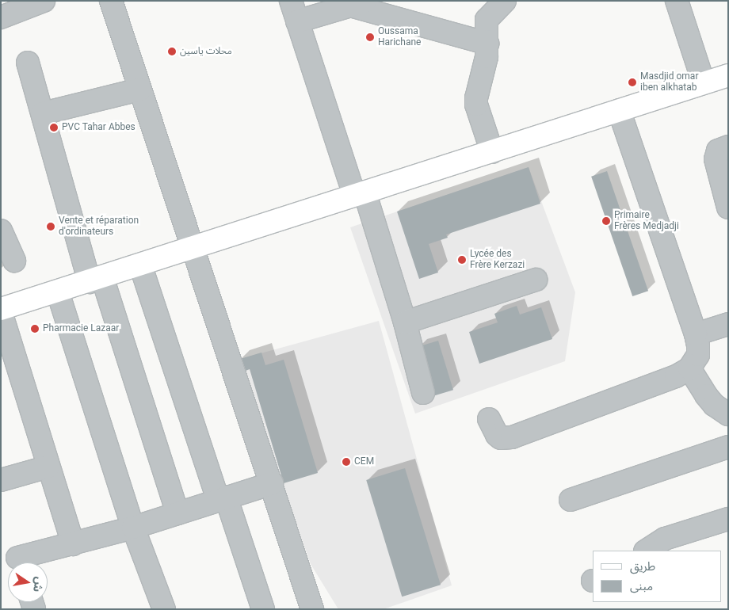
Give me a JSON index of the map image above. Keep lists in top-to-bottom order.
{
  "places": [
    "Oussama Harichane",
    "محلات ياسين",
    "Masdjid omar iben alkhatab",
    "PVC Tahar Abbes",
    "Primaire Frères Medjadji",
    "Vente et réparation d'ordinateurs",
    "Lycée des Frère Kerzazi",
    "Pharmacie Lazaar",
    "CEM"
  ],
  "legend": ["طريق", "مبنى"],
  "north": "right"
}
